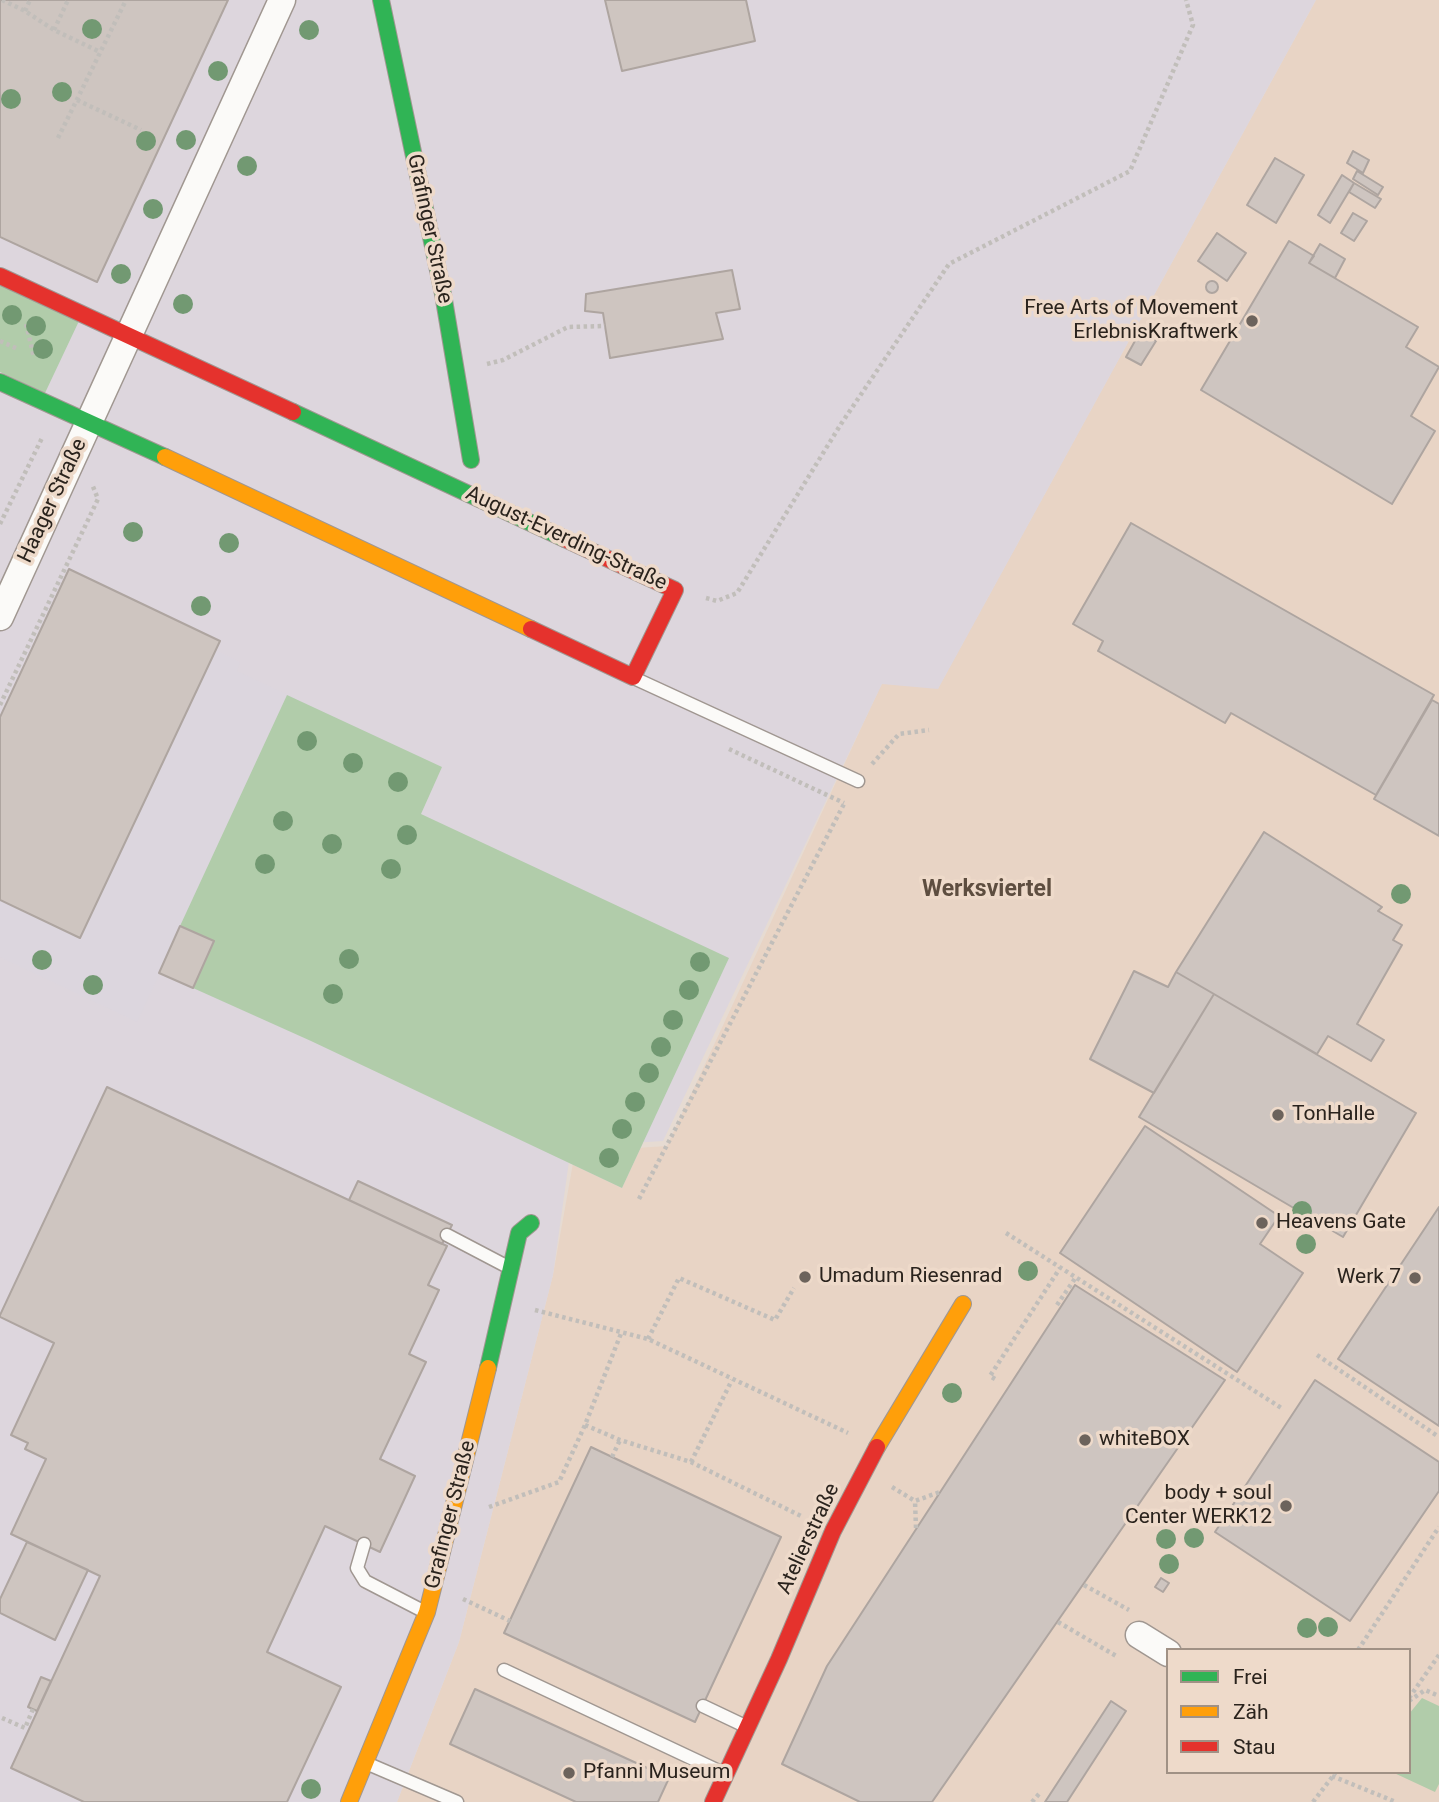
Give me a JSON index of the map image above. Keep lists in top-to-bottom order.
{
  "streets": {
    "street": [
      "Grafinger Straße",
      "Haager Straße",
      "August-Everding-Straße",
      "Atelierstraße"
    ]
  },
  "districts": ["Werksviertel"],
  "places": [
    "Free Arts of Movement ErlebnisKraftwerk",
    "TonHalle",
    "Heavens Gate",
    "Umadum Riesenrad",
    "Werk 7",
    "whiteBOX",
    "body + soul Center WERK12",
    "Pfanni Museum"
  ],
  "legend": ["Frei", "Zäh", "Stau"]
}
